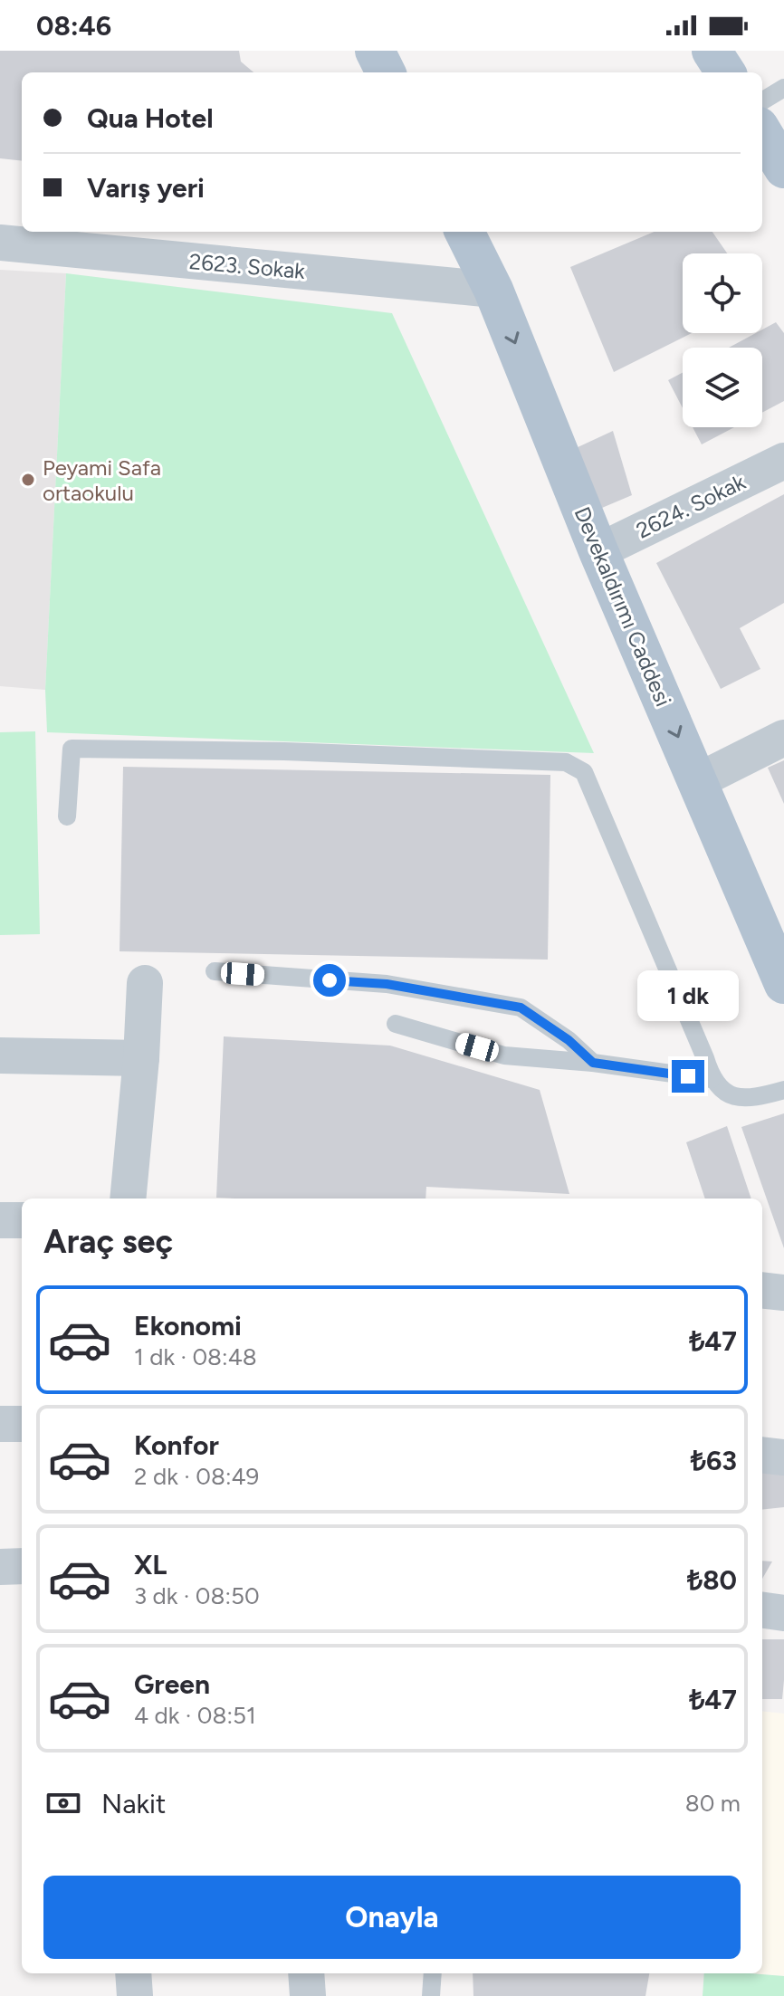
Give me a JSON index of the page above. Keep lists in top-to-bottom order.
{
  "streets": {
    "main road": ["Devekaldırımı Caddesi"],
    "street": ["2623. Sokak", "2624. Sokak"]
  },
  "crossings": [
    ["2623. Sokak", "Devekaldırımı Caddesi"],
    ["2624. Sokak", "Devekaldırımı Caddesi"]
  ],
  "one_way": ["Devekaldırımı Caddesi"],
  "places": ["Peyami Safa ortaokulu"],
  "page": {
    "status": "08:46",
    "banner": ["Qua Hotel", "Varış yeri"],
    "bubble": "1 dk",
    "heading": "Araç seç",
    "list": [
      {
        "name": "Ekonomi",
        "note": "1 dk · 08:48",
        "value": "₺47"
      },
      {
        "name": "Konfor",
        "note": "2 dk · 08:49",
        "value": "₺63"
      },
      {
        "name": "XL",
        "note": "3 dk · 08:50",
        "value": "₺80"
      },
      {
        "name": "Green",
        "note": "4 dk · 08:51",
        "value": "₺47"
      }
    ],
    "pay": ["Nakit", "80 m"],
    "buttons": "Onayla"
  }
}
